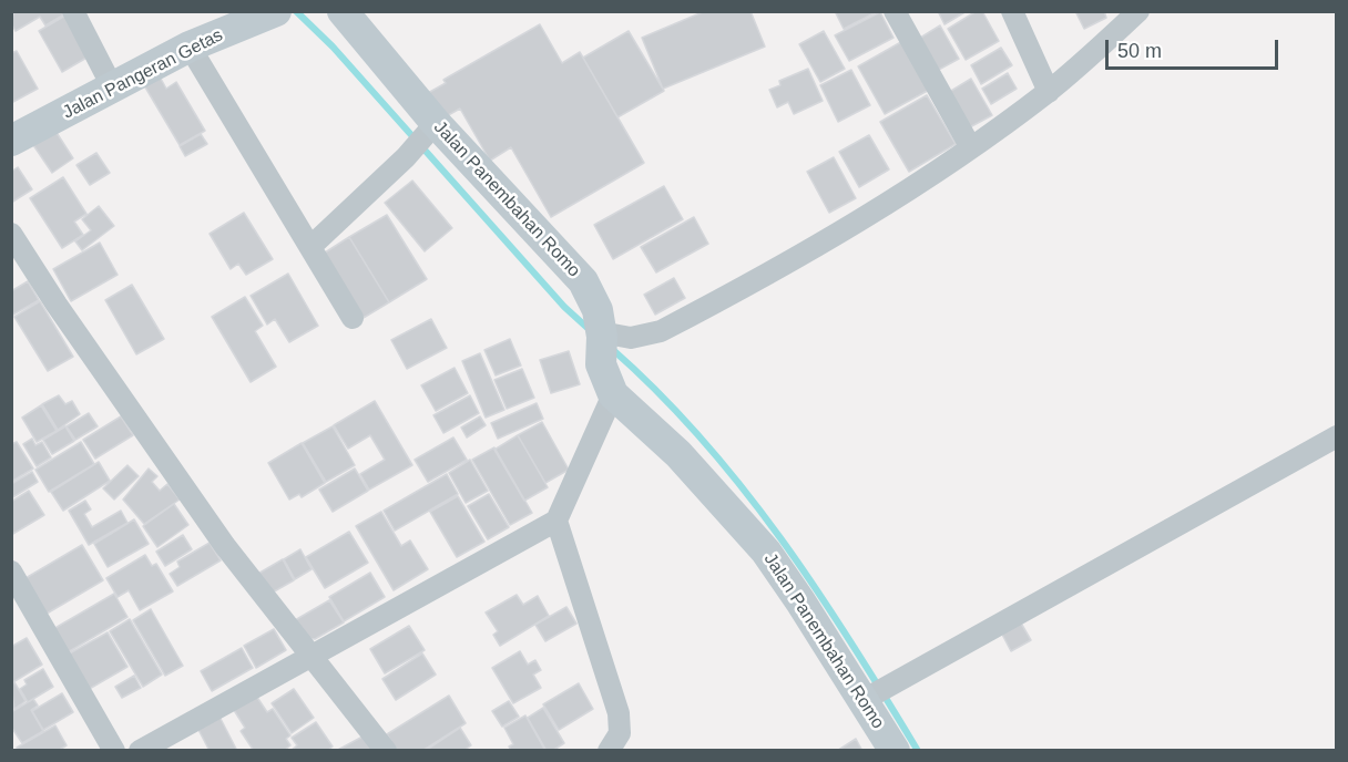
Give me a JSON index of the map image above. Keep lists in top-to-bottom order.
{
  "streets": {
    "street": ["Jalan Pangeran Getas", "Jalan Panembahan Romo"]
  },
  "scale_bar": "50 m"
}
